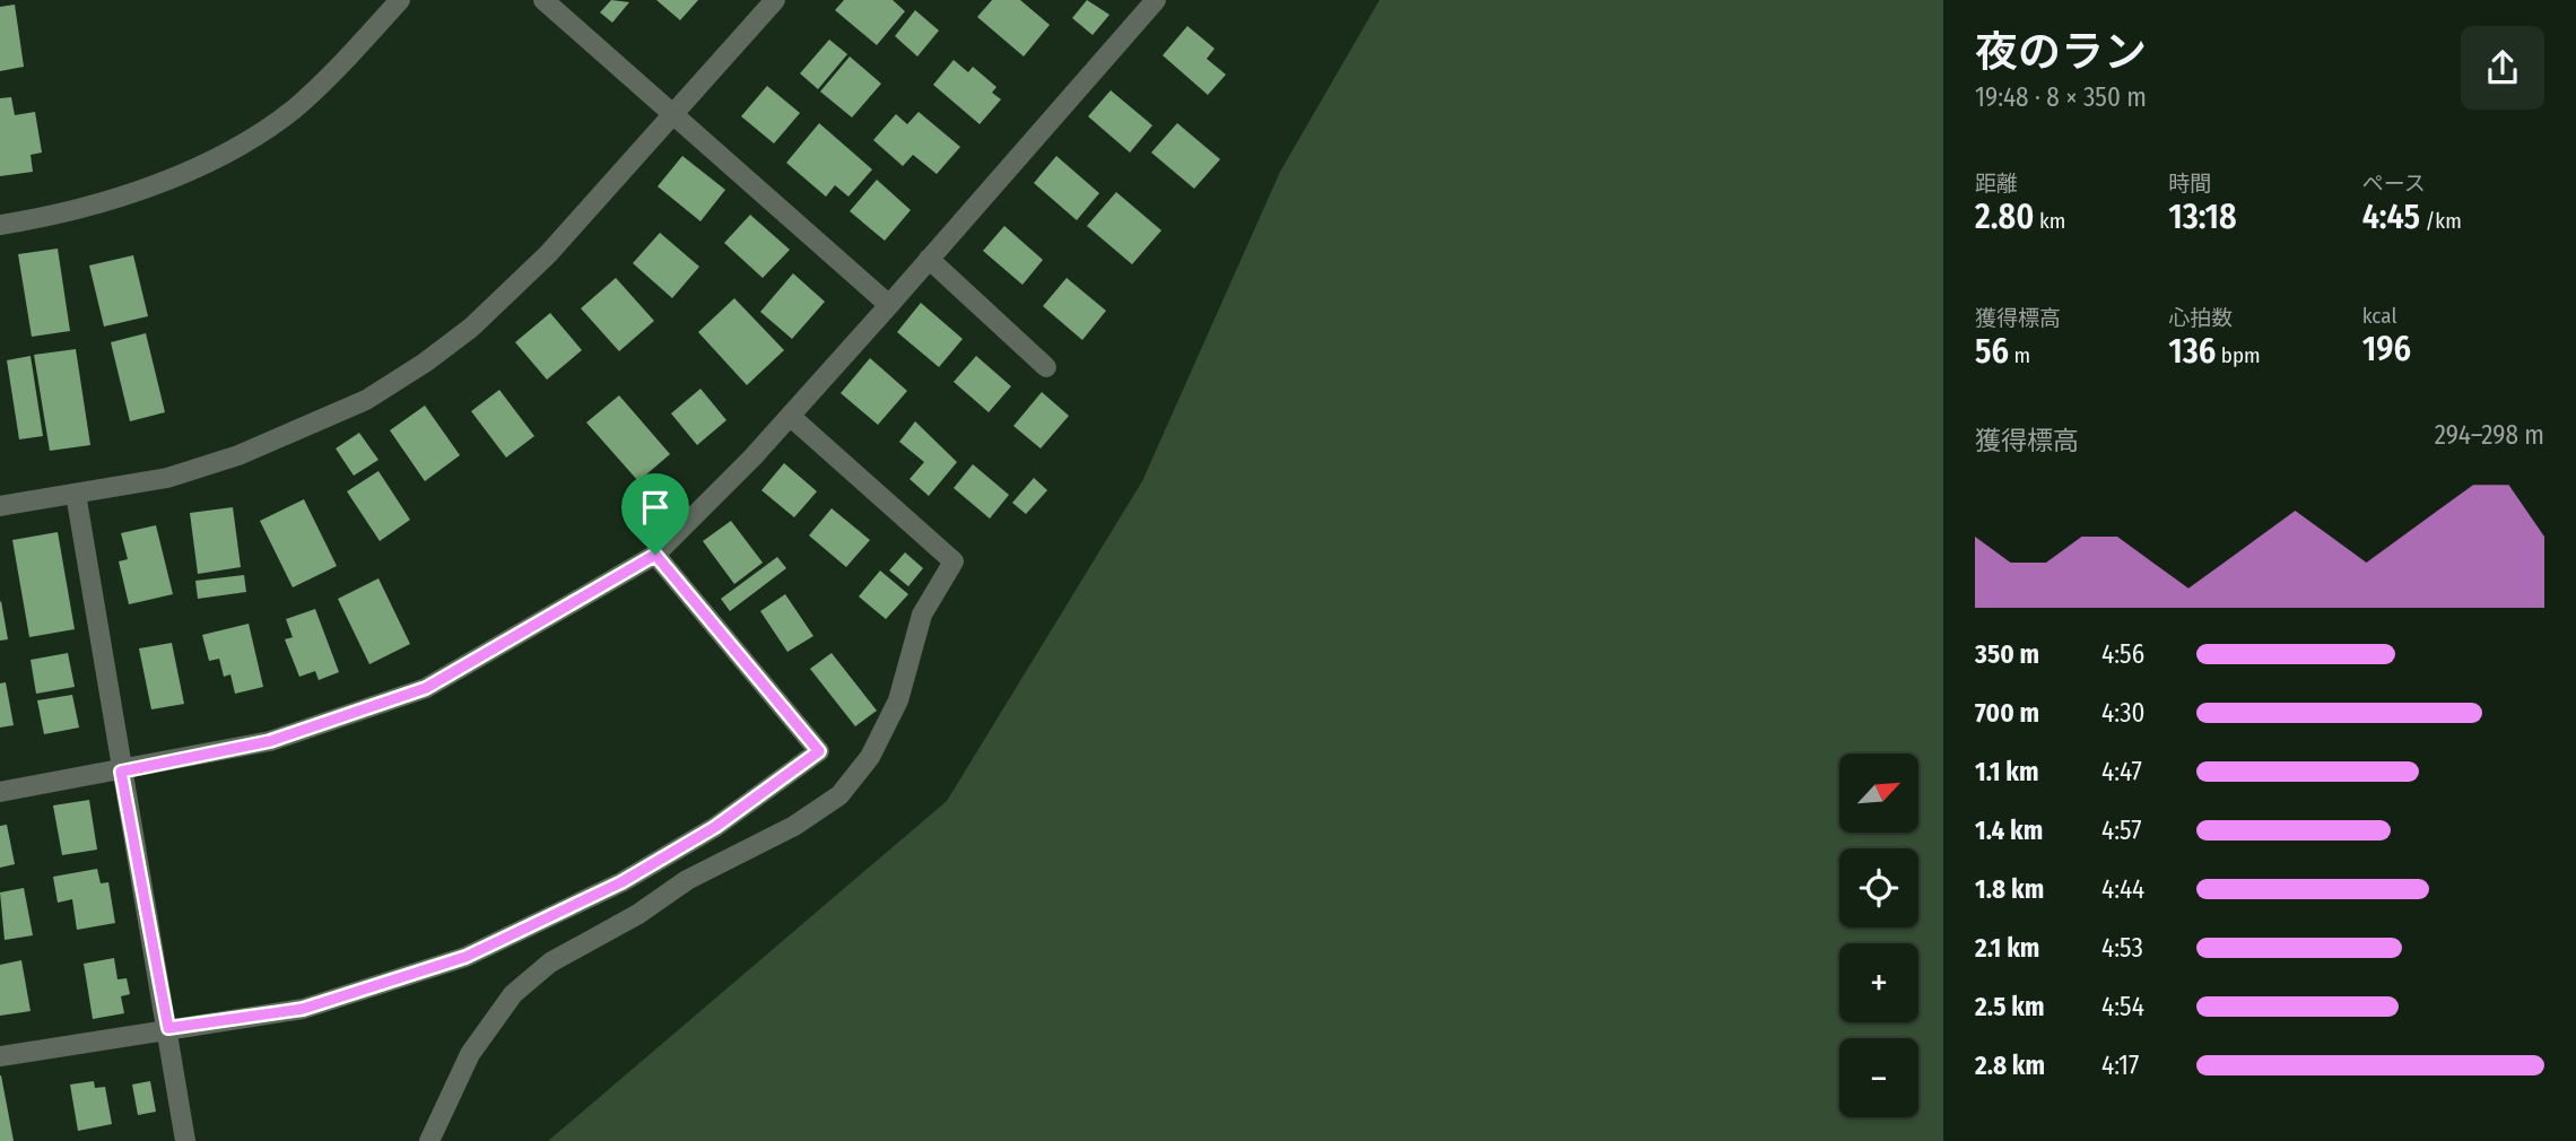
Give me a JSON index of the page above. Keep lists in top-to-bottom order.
{
  "north": "top right",
  "page": {
    "heading": ["夜のラン", "19:48 · 8 × 350 m"],
    "stats": [
      ["距離", "2.80 km"],
      ["時間", "13:18"],
      ["ペース", "4:45 /km"],
      ["獲得標高", "56 m"],
      ["心拍数", "136 bpm"],
      ["kcal", "196"]
    ],
    "chart": ["獲得標高", "294–298 m"],
    "list": [
      {
        "name": "350 m",
        "note": "4:56"
      },
      {
        "name": "700 m",
        "note": "4:30"
      },
      {
        "name": "1.1 km",
        "note": "4:47"
      },
      {
        "name": "1.4 km",
        "note": "4:57"
      },
      {
        "name": "1.8 km",
        "note": "4:44"
      },
      {
        "name": "2.1 km",
        "note": "4:53"
      },
      {
        "name": "2.5 km",
        "note": "4:54"
      },
      {
        "name": "2.8 km",
        "note": "4:17"
      }
    ],
    "map_buttons": ["+", "−"]
  }
}
